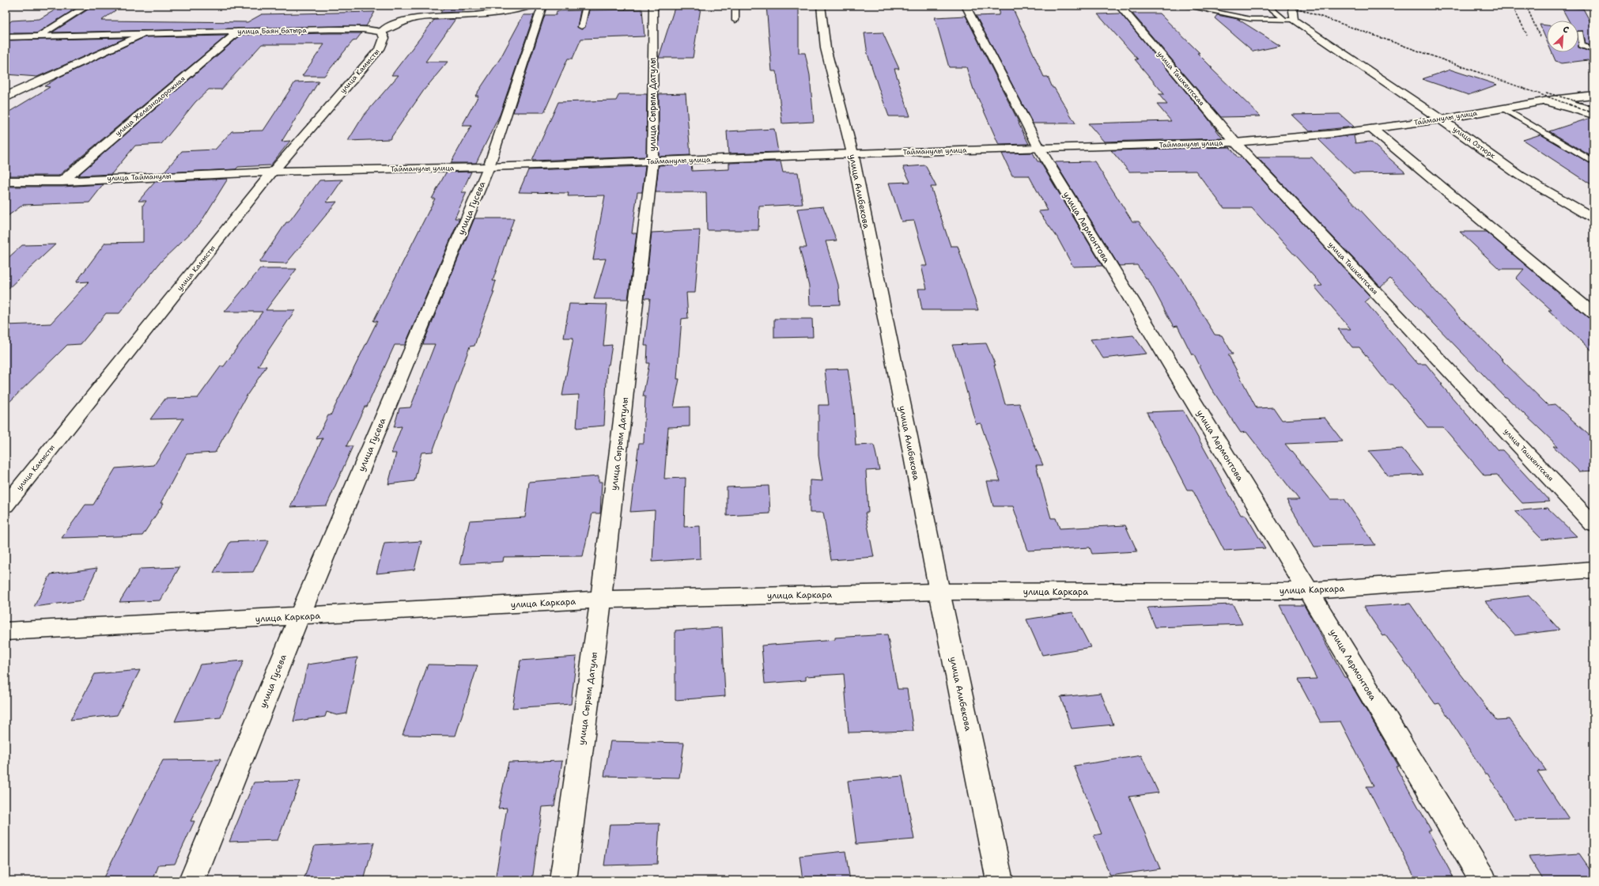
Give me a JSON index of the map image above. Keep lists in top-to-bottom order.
{
  "streets": {
    "street": [
      "улица Баян батыра",
      "улица Камысты",
      "улица Ташкентская",
      "улица Сырым Датулы",
      "улица Железнодорожная",
      "Тайманулы улица",
      "улица Озтюрк",
      "улица Тайманулы",
      "улица Алибекова",
      "улица Гусева",
      "улица Лермонтова",
      "улица Каркара"
    ]
  },
  "crossings": [
    ["улица Баян батыра", "улица Камысты"],
    ["улица Баян батыра", "улица Железнодорожная"],
    ["улица Камысты", "Тайманулы улица"],
    ["улица Камысты", "улица Тайманулы"],
    ["улица Ташкентская", "Тайманулы улица"],
    ["улица Сырым Датулы", "Тайманулы улица"],
    ["улица Сырым Датулы", "улица Каркара"],
    ["улица Железнодорожная", "улица Тайманулы"],
    ["Тайманулы улица", "улица Озтюрк"],
    ["Тайманулы улица", "улица Тайманулы"],
    ["Тайманулы улица", "улица Алибекова"],
    ["Тайманулы улица", "улица Гусева"],
    ["Тайманулы улица", "улица Лермонтова"],
    ["улица Алибекова", "улица Каркара"],
    ["улица Гусева", "улица Каркара"],
    ["улица Лермонтова", "улица Каркара"]
  ],
  "north": "top right"
}
